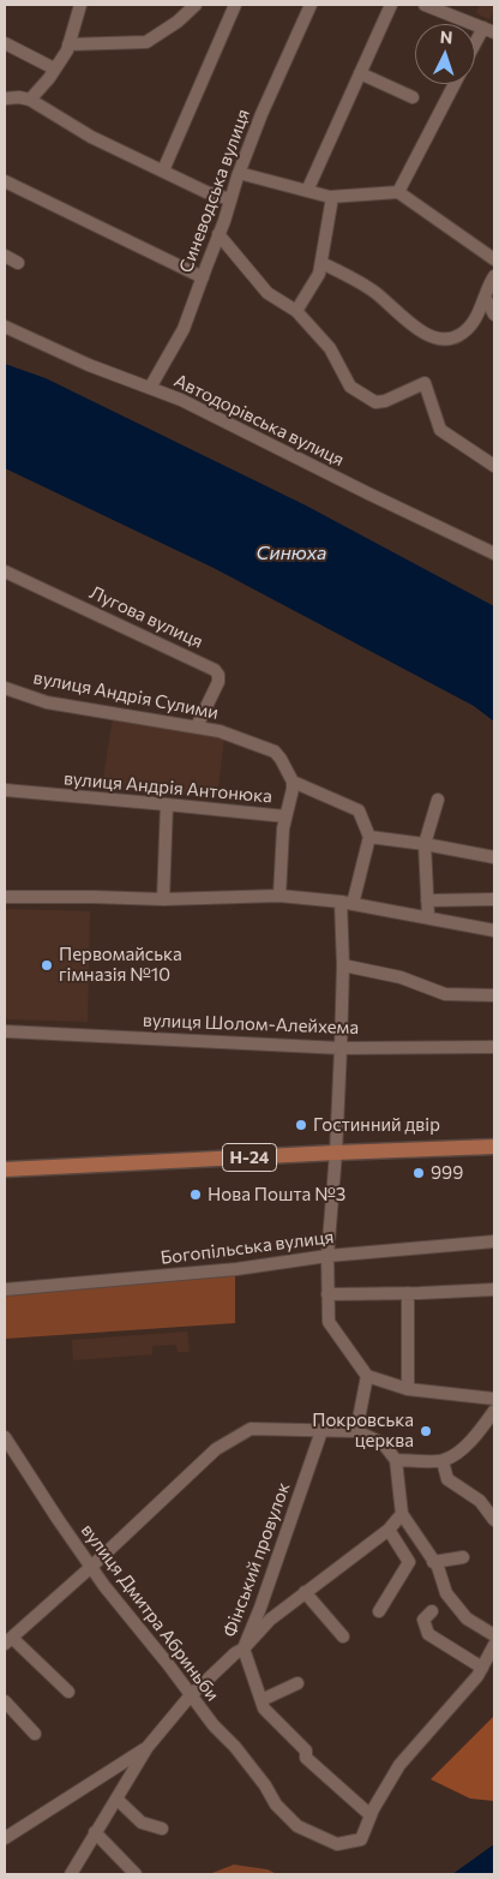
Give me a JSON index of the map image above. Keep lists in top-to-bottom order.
{
  "streets": {
    "main road": ["Н-24"],
    "street": [
      "Синеводська вулиця",
      "Автодорівська вулиця",
      "Лугова вулиця",
      "вулиця Андрія Сулими",
      "вулиця Андрія Антонюка",
      "вулиця Шолом-Алейхема",
      "Богопільська вулиця",
      "Фінський провулок",
      "вулиця Дмитра Абриньби"
    ]
  },
  "crossings": [
    ["Синеводська вулиця", "Автодорівська вулиця"],
    ["Лугова вулиця", "вулиця Андрія Сулими"],
    ["Фінський провулок", "вулиця Дмитра Абриньби"]
  ],
  "water": ["Синюха"],
  "places": [
    "Первомайська гімназія №10",
    "Гостинний двір",
    "999",
    "Нова Пошта №3",
    "Покровська церква"
  ],
  "north": "top"
}
